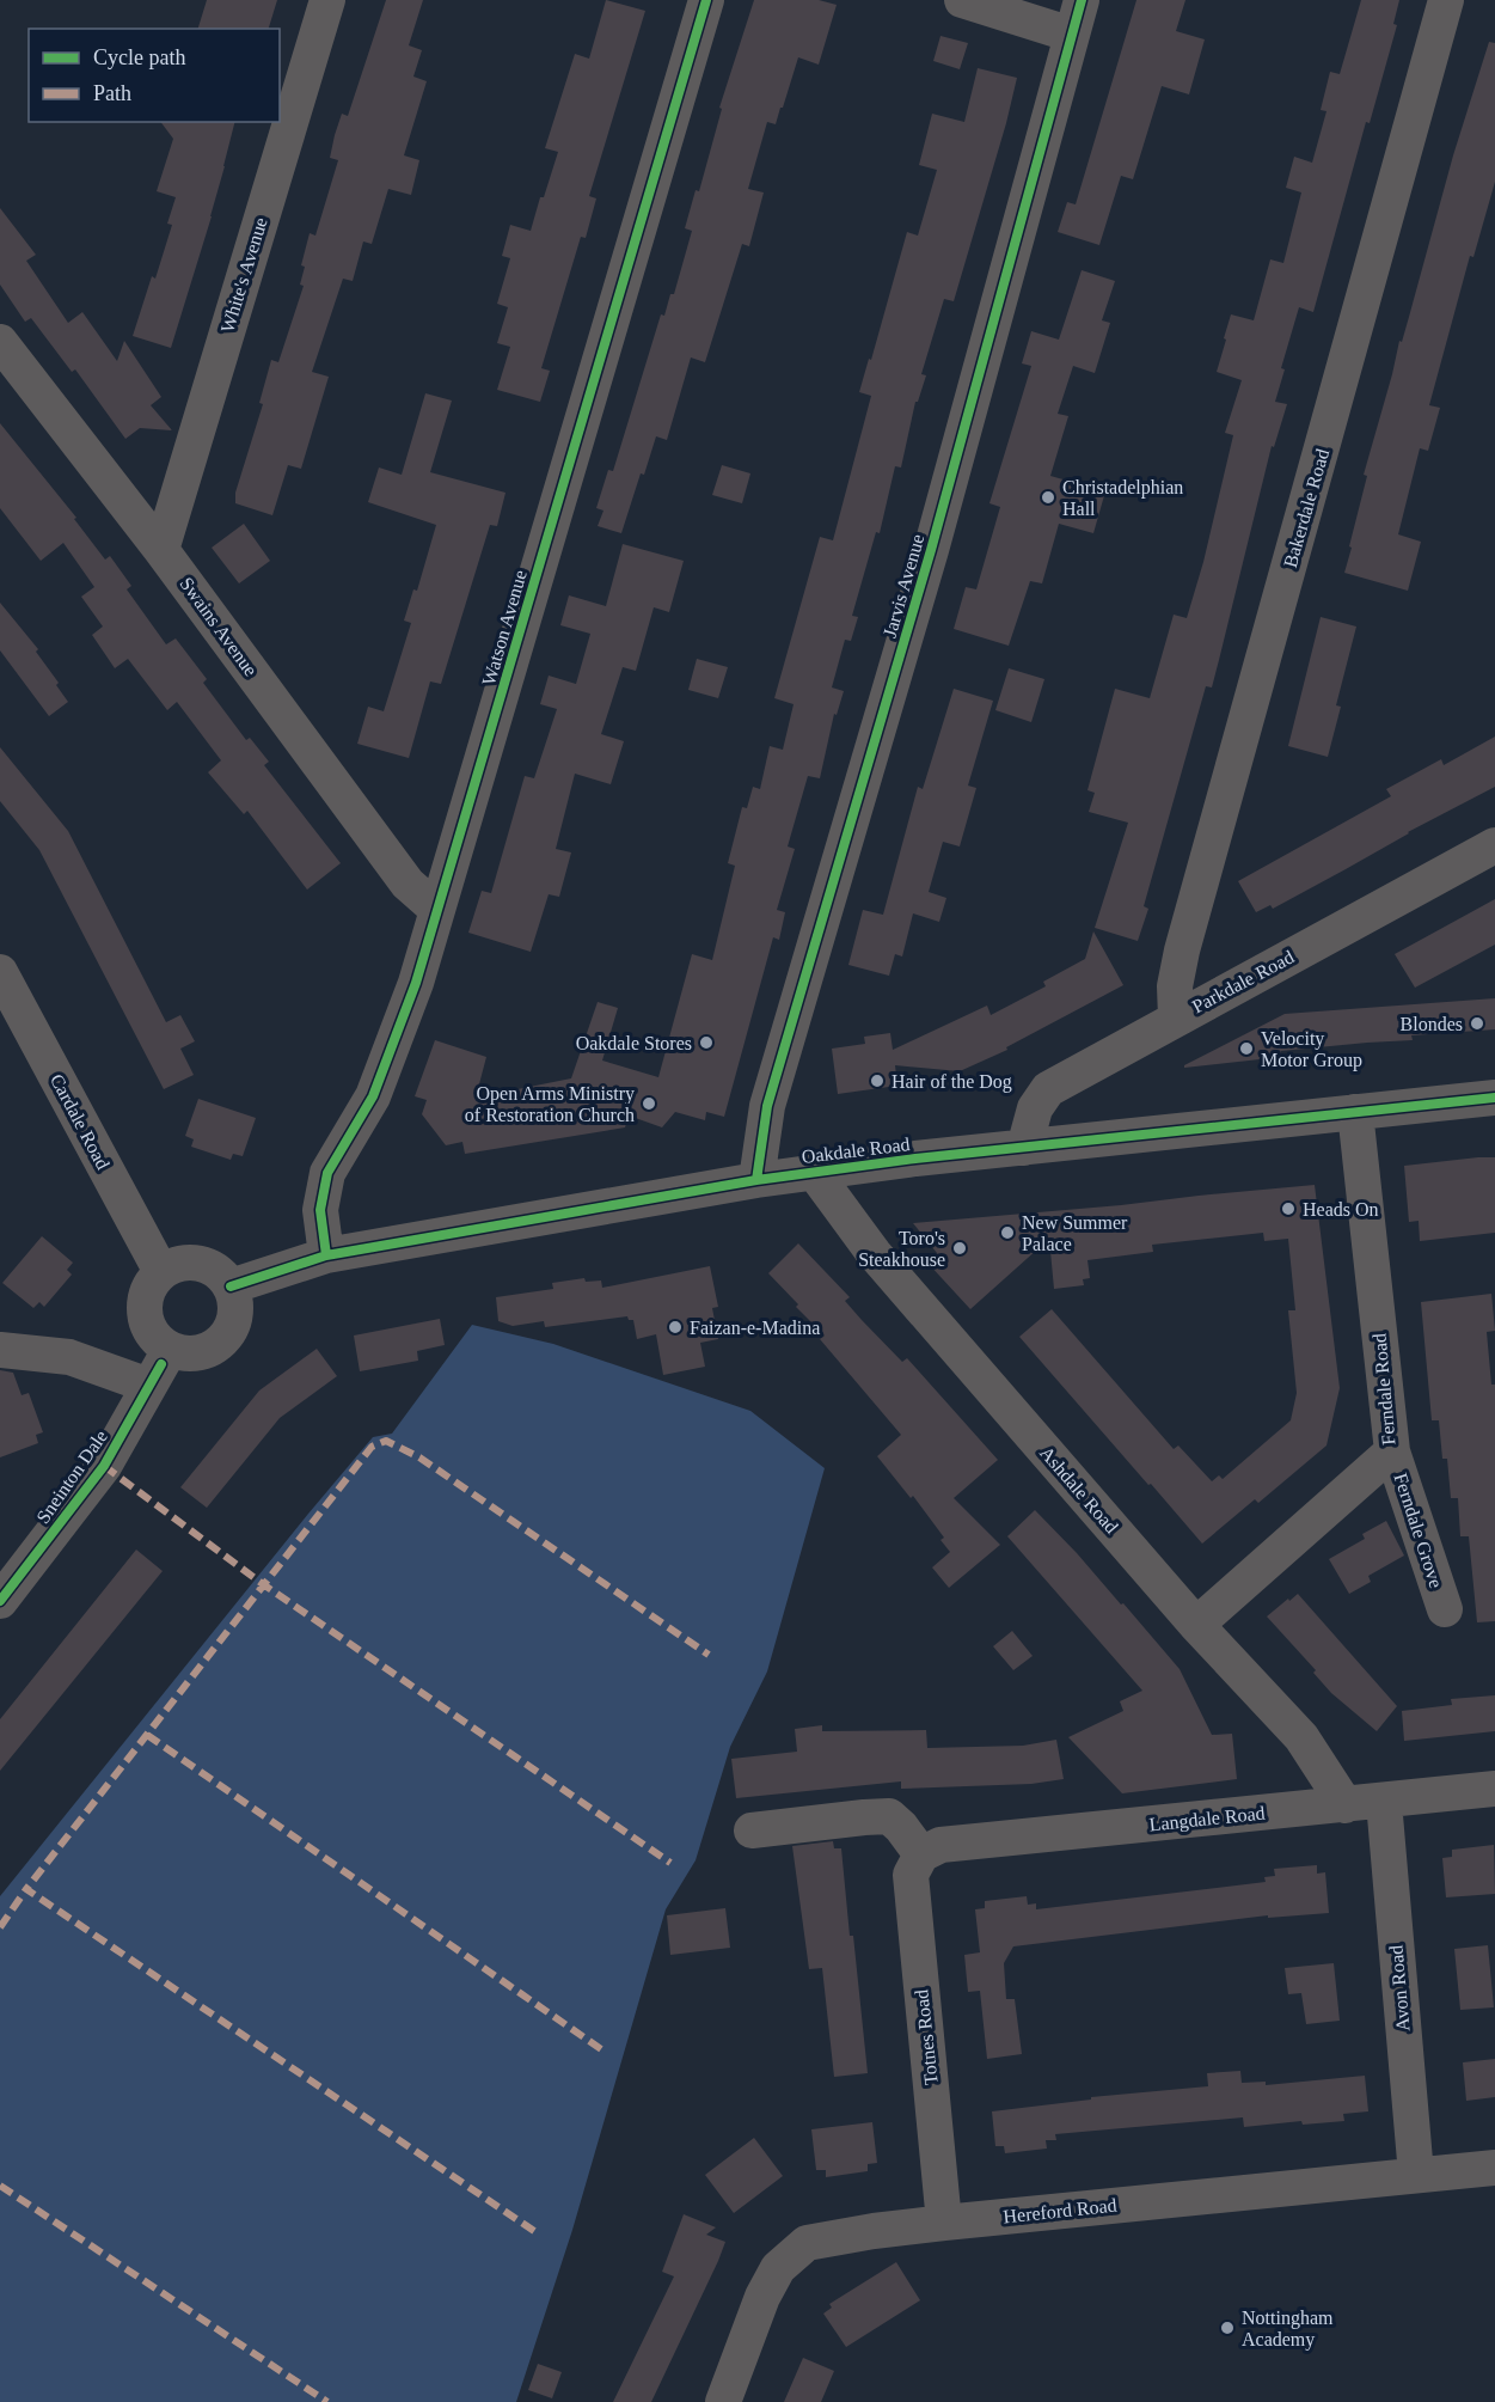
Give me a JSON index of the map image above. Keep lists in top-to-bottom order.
{
  "streets": {
    "street": [
      "White's Avenue",
      "Bakerdale Road",
      "Jarvis Avenue",
      "Swains Avenue",
      "Watson Avenue",
      "Parkdale Road",
      "Cardale Road",
      "Oakdale Road",
      "Ferndale Road",
      "Sneinton Dale",
      "Ashdale Road",
      "Ferndale Grove",
      "Langdale Road",
      "Avon Road",
      "Totnes Road",
      "Hereford Road"
    ]
  },
  "crossings": [
    ["White's Avenue", "Swains Avenue"],
    ["Bakerdale Road", "Parkdale Road"],
    ["Jarvis Avenue", "Oakdale Road"],
    ["Swains Avenue", "Watson Avenue"],
    ["Watson Avenue", "Oakdale Road"],
    ["Parkdale Road", "Oakdale Road"],
    ["Cardale Road", "Oakdale Road"],
    ["Cardale Road", "Sneinton Dale"],
    ["Oakdale Road", "Ferndale Road"],
    ["Oakdale Road", "Sneinton Dale"],
    ["Oakdale Road", "Ashdale Road"],
    ["Ferndale Road", "Ashdale Road"],
    ["Ferndale Road", "Ferndale Grove"],
    ["Ashdale Road", "Langdale Road"],
    ["Langdale Road", "Avon Road"],
    ["Langdale Road", "Totnes Road"],
    ["Avon Road", "Hereford Road"],
    ["Totnes Road", "Hereford Road"]
  ],
  "places": [
    "Christadelphian Hall",
    "Blondes",
    "Oakdale Stores",
    "Velocity Motor Group",
    "Hair of the Dog",
    "Open Arms Ministry of Restoration Church",
    "Heads On",
    "New Summer Palace",
    "Toro's Steakhouse",
    "Faizan-e-Madina",
    "Nottingham Academy"
  ],
  "legend": ["Cycle path", "Path"]
}
